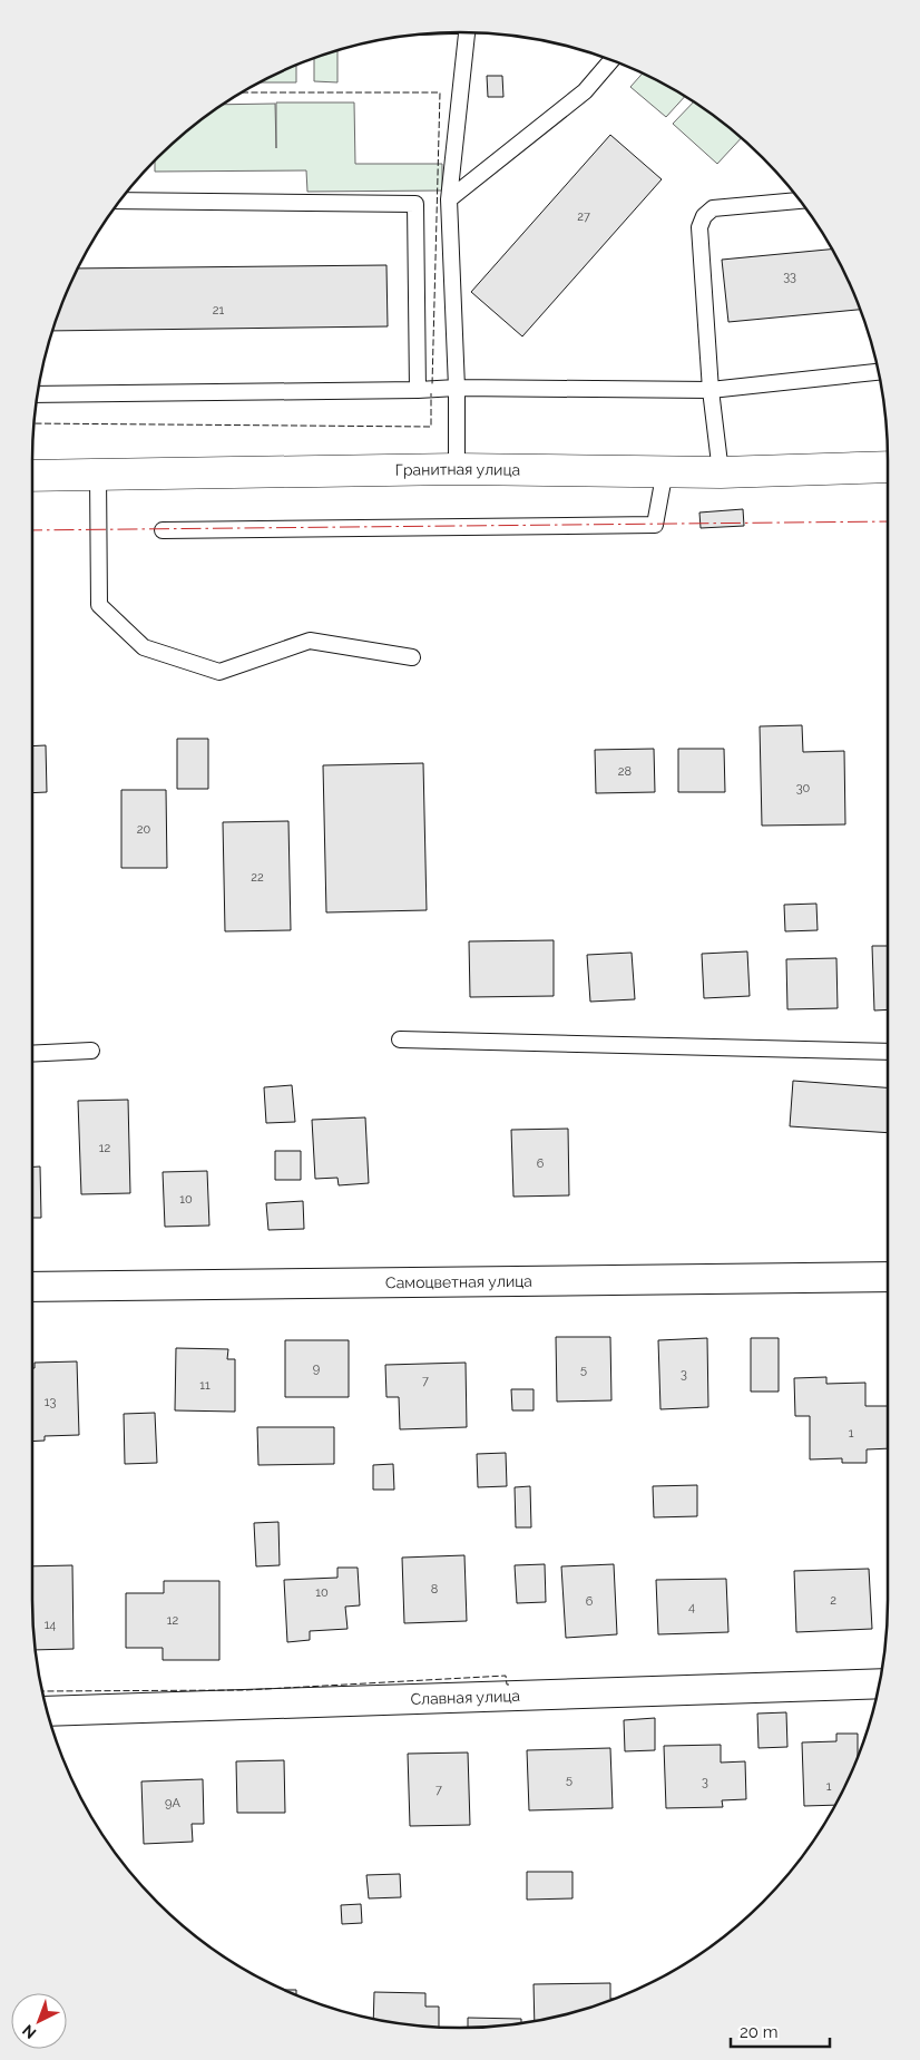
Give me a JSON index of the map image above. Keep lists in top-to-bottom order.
{
  "streets": {
    "street": ["Гранитная улица", "Самоцветная улица", "Славная улица"]
  },
  "house_numbers": [
    "27",
    "33",
    "21",
    "28",
    "30",
    "20",
    "22",
    "12",
    "6",
    "10",
    "9",
    "5",
    "3",
    "7",
    "11",
    "13",
    "1",
    "8",
    "10",
    "2",
    "6",
    "4",
    "12",
    "14",
    "5",
    "3",
    "1",
    "7",
    "9А"
  ],
  "scale_bar": "20 m",
  "north": "bottom left"
}
